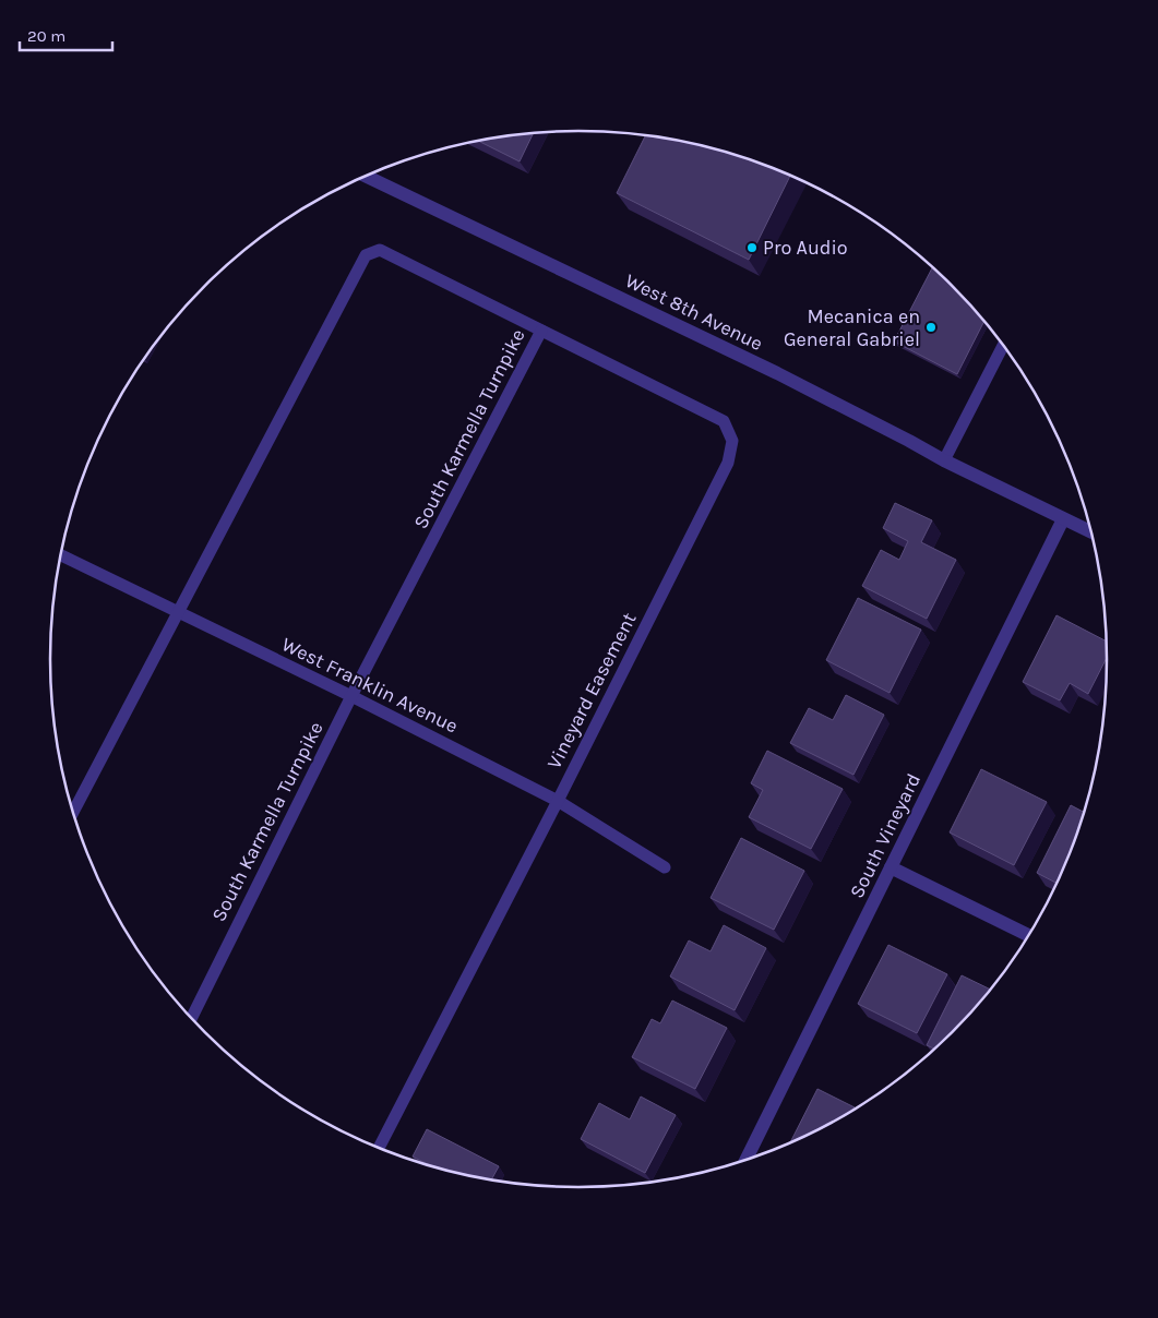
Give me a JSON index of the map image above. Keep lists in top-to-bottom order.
{
  "streets": {
    "street": ["West 8th Avenue", "South Vineyard"],
    "lane": ["South Karmella Turnpike", "West Franklin Avenue", "Vineyard Easement"]
  },
  "crossings": [
    ["West 8th Avenue", "South Vineyard"],
    ["South Karmella Turnpike", "West Franklin Avenue"],
    ["South Karmella Turnpike", "Vineyard Easement"],
    ["West Franklin Avenue", "Vineyard Easement"]
  ],
  "places": ["Pro Audio", "Mecanica en General Gabriel"],
  "scale_bar": "20 m"
}
